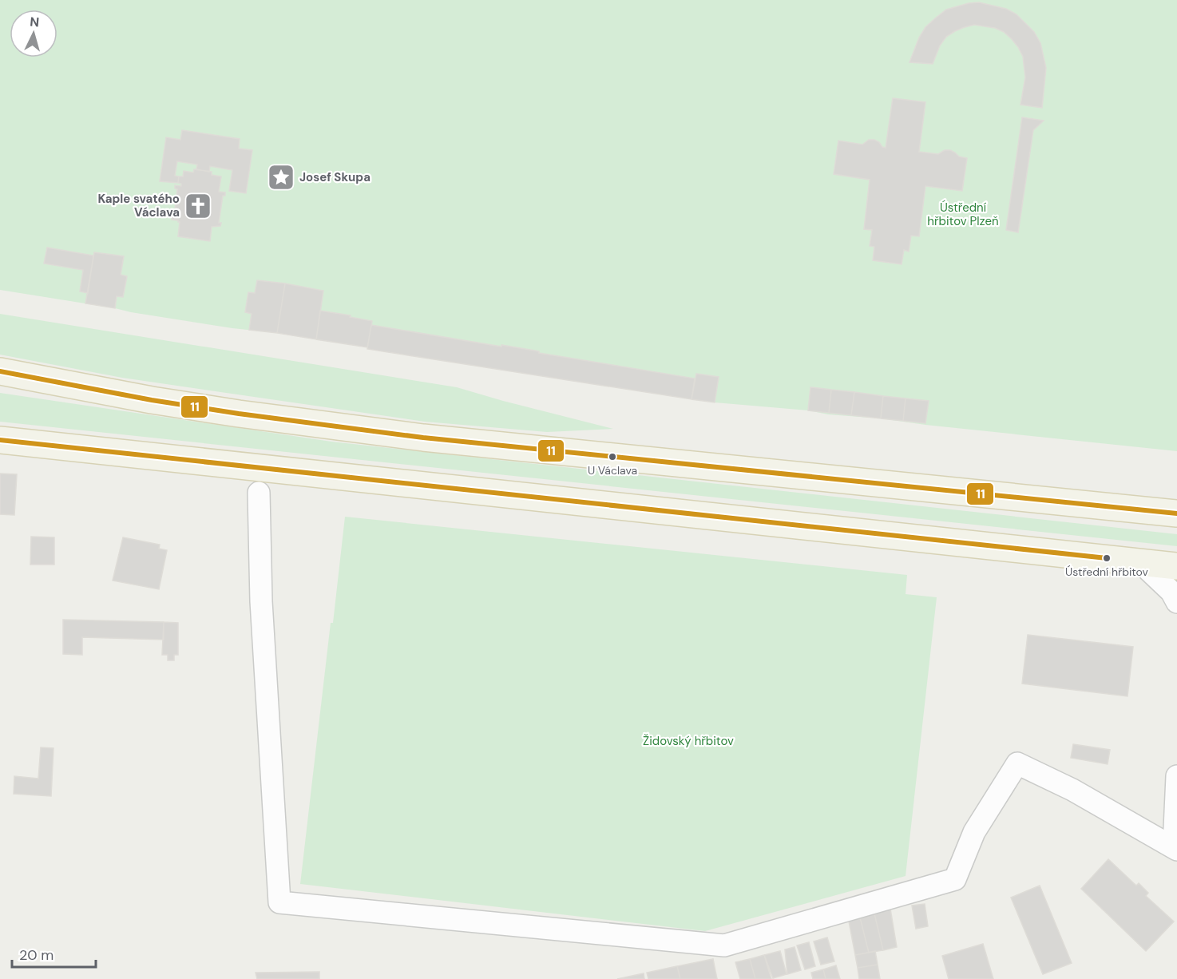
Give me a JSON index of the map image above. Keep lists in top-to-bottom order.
{
  "parks": ["Ústřední hřbitov Plzeň", "Židovský hřbitov"],
  "places": {
    "place": ["Josef Skupa"],
    "church": ["Kaple svatého Václava"],
    "other": ["U Václava", "Ústřední hřbitov"]
  },
  "lines": ["transit line 11"],
  "scale_bar": "20 m",
  "north": "top"
}
